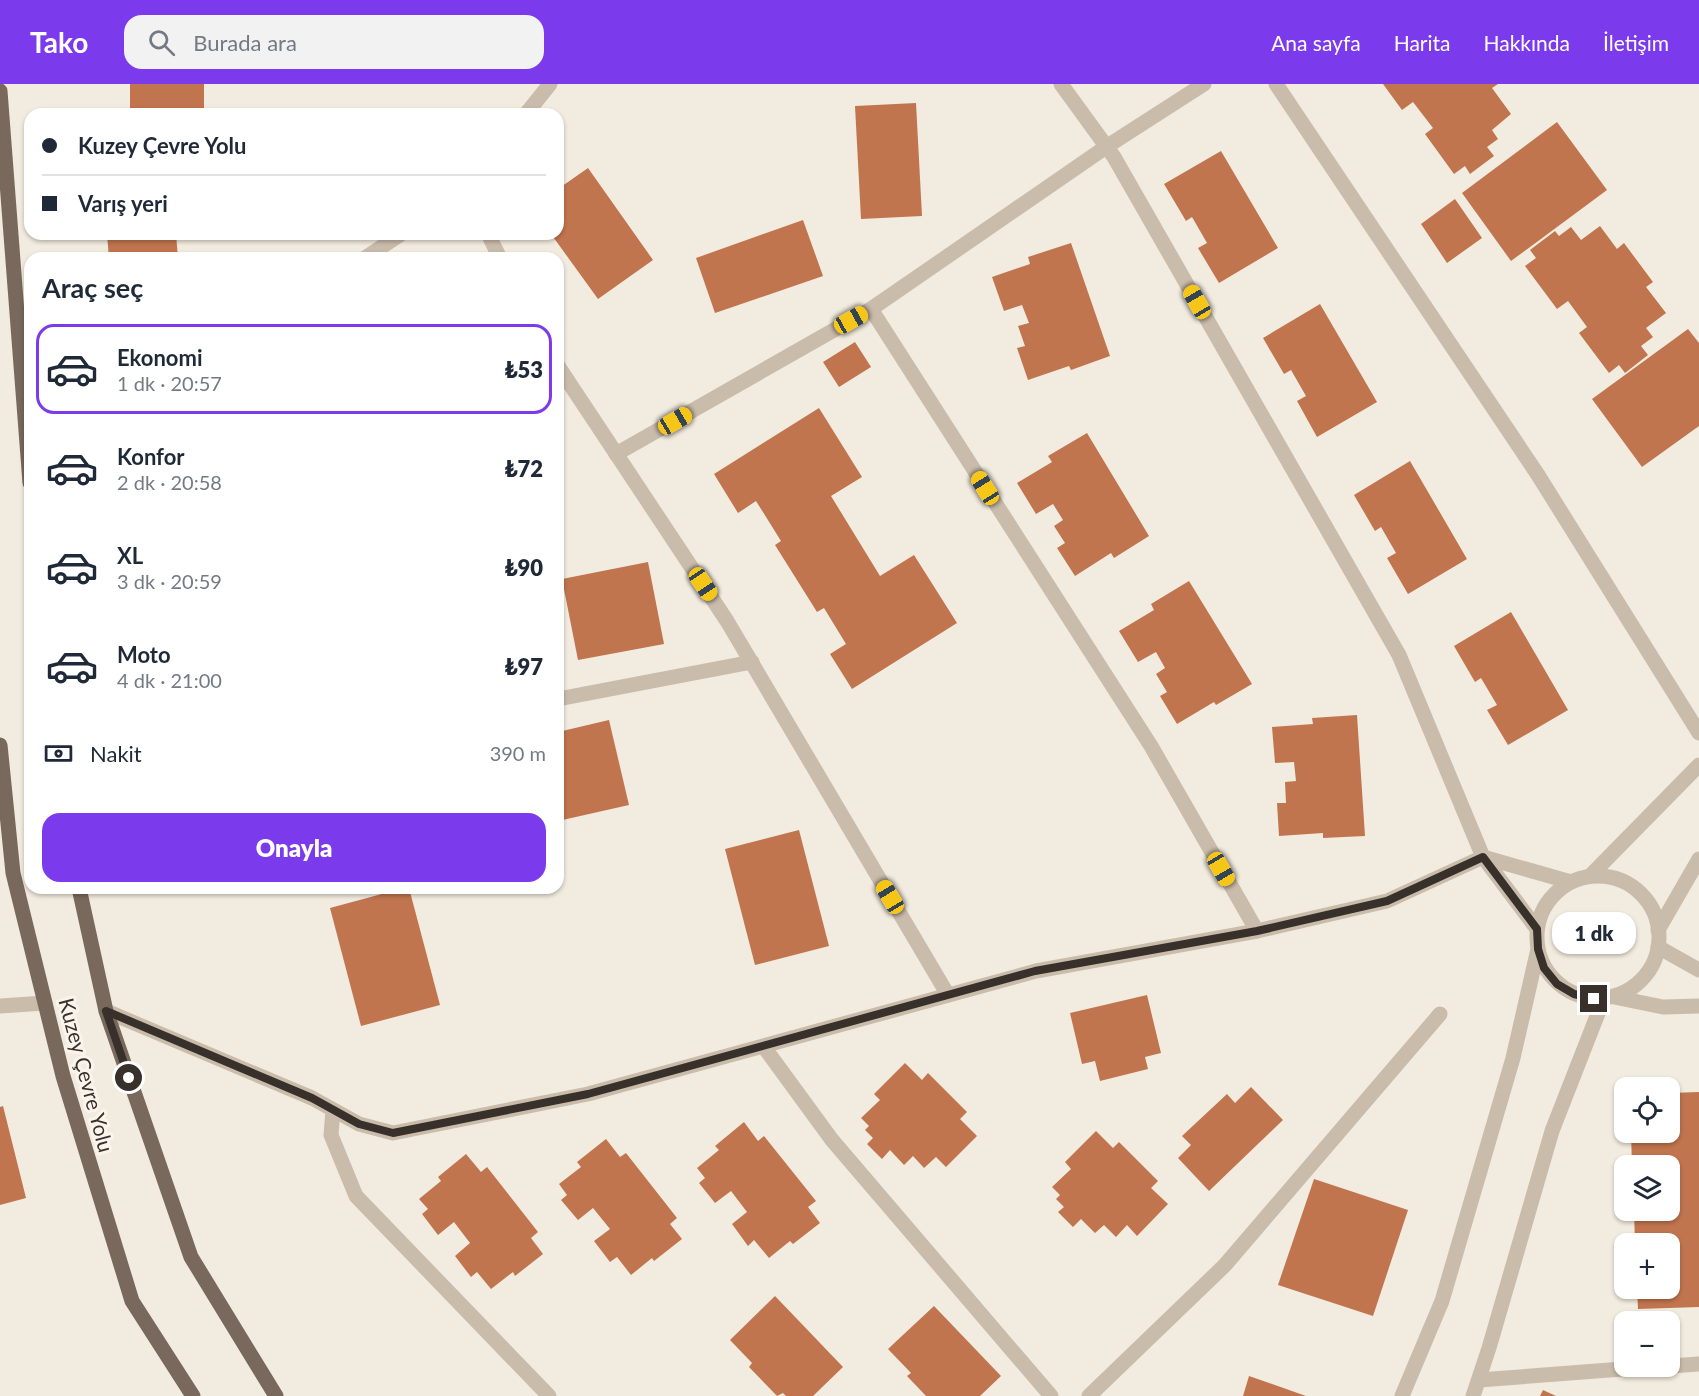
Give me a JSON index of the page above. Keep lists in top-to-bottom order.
{
  "streets": {
    "main road": ["Kuzey Çevre Yolu"]
  },
  "page": {
    "header": "Tako",
    "search": "Burada ara",
    "nav": [
      "Ana sayfa",
      "Harita",
      "Hakkında",
      "İletişim"
    ],
    "banner": ["Kuzey Çevre Yolu", "Varış yeri"],
    "heading": "Araç seç",
    "list": [
      {
        "name": "Ekonomi",
        "note": "1 dk · 20:57",
        "value": "₺53"
      },
      {
        "name": "Konfor",
        "note": "2 dk · 20:58",
        "value": "₺72"
      },
      {
        "name": "XL",
        "note": "3 dk · 20:59",
        "value": "₺90"
      },
      {
        "name": "Moto",
        "note": "4 dk · 21:00",
        "value": "₺97"
      }
    ],
    "pay": ["Nakit", "390 m"],
    "buttons": "Onayla",
    "bubble": "1 dk",
    "map_buttons": ["+", "−"]
  }
}
